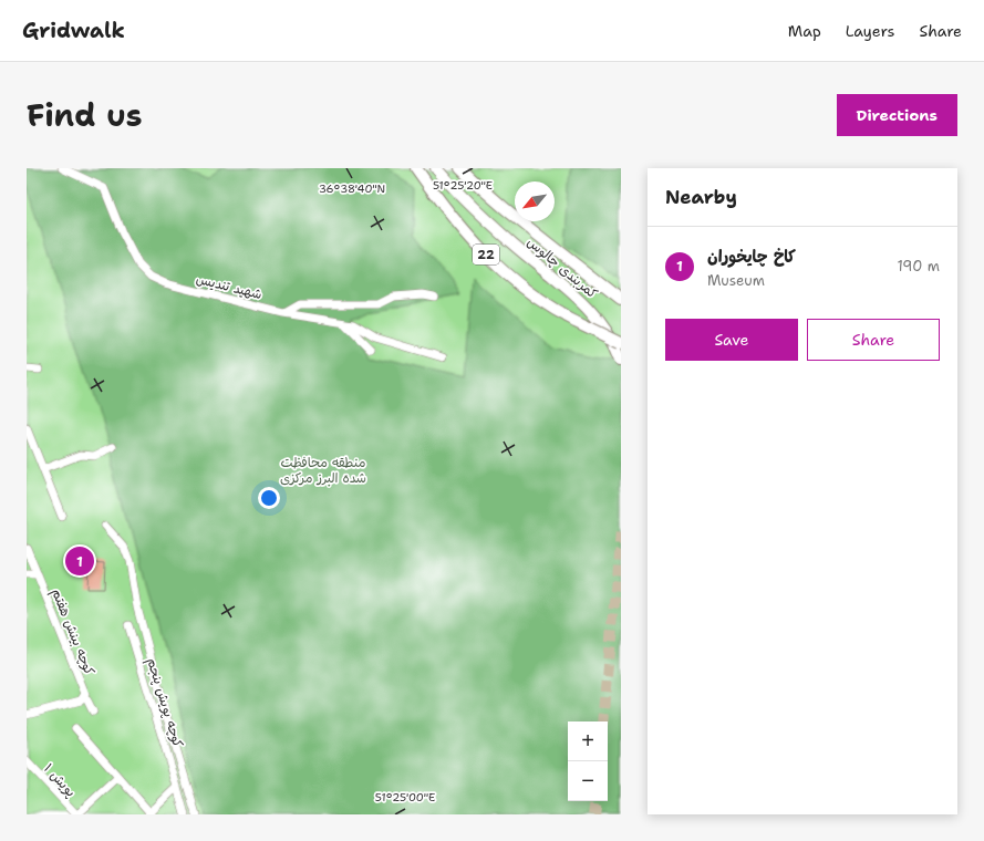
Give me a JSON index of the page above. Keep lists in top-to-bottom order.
{
  "streets": {
    "highway": ["22", "کمربندی چالوس"],
    "street": [
      "شهید تندیس",
      "کوچه بینش هفتم",
      "کوچه پویش پنجم",
      "پویش ۱"
    ]
  },
  "parks": ["منطقه محافظت شده البرز مرکزی"],
  "north": "bottom left",
  "page": {
    "header": "Gridwalk",
    "nav": ["Map", "Layers", "Share"],
    "title": "Find us",
    "buttons": [
      "Directions",
      ["Save", "Share"]
    ],
    "heading": "Nearby",
    "list": [
      {
        "mark": "1",
        "name": "کاخ چایخوران",
        "note": "Museum",
        "value": "190 m"
      }
    ],
    "pins": "1",
    "map_buttons": ["+", "−"]
  },
  "coordinates": ["51°25'20\"E", "36°38'40\"N", "51°25'00\"E"]
}
